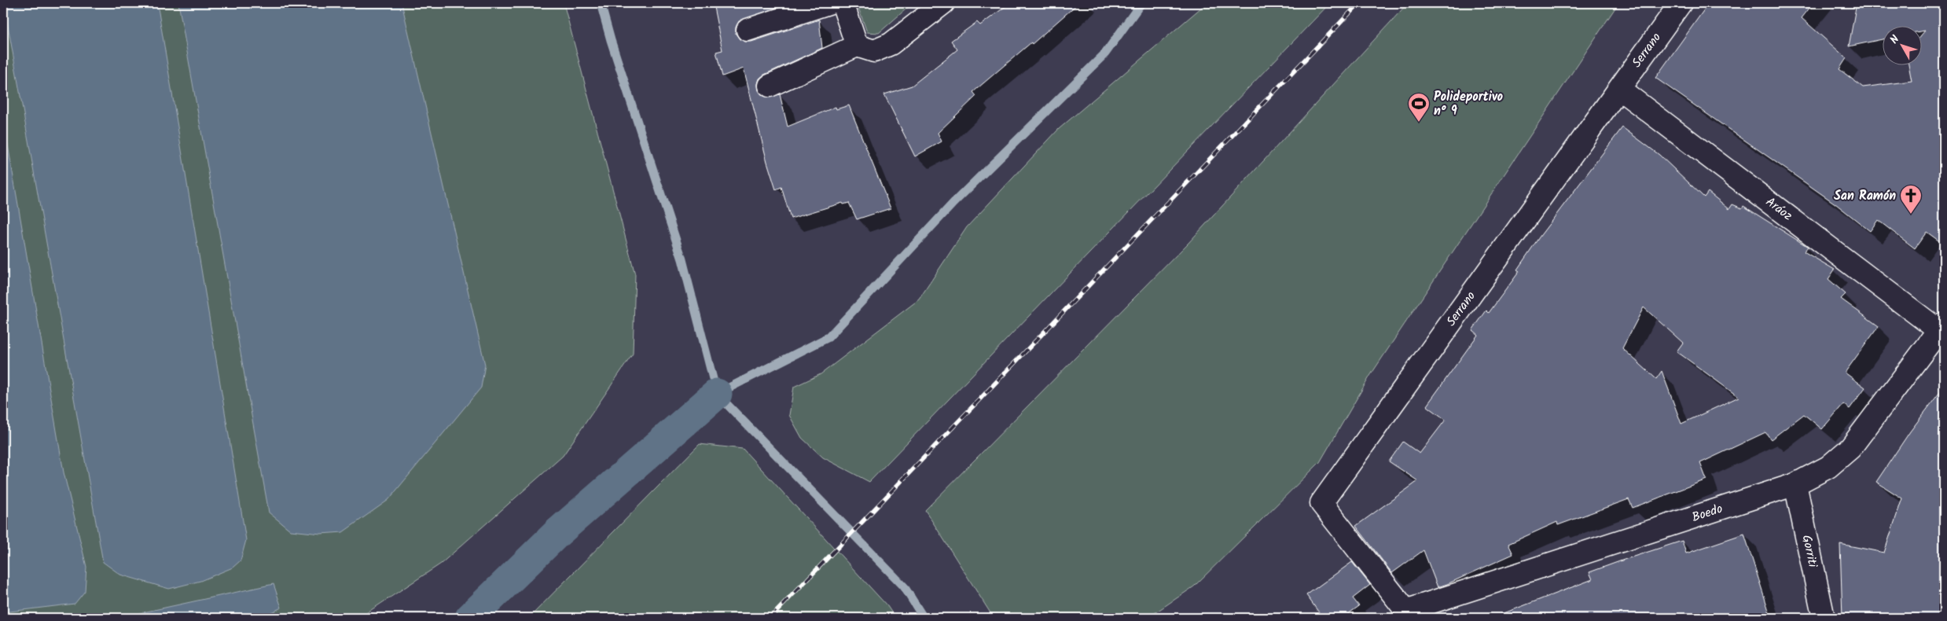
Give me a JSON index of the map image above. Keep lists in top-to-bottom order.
{
  "streets": {
    "street": [
      "Serrano",
      "Aráoz",
      "Boedo",
      "Gorriti"
    ]
  },
  "crossings": [
    ["Serrano", "Aráoz"],
    ["Serrano", "Boedo"],
    ["Aráoz", "Boedo"],
    ["Boedo", "Gorriti"]
  ],
  "places": {
    "sports": ["Polideportivo n° 9"],
    "church": ["San Ramón"]
  },
  "north": "top left"
}
